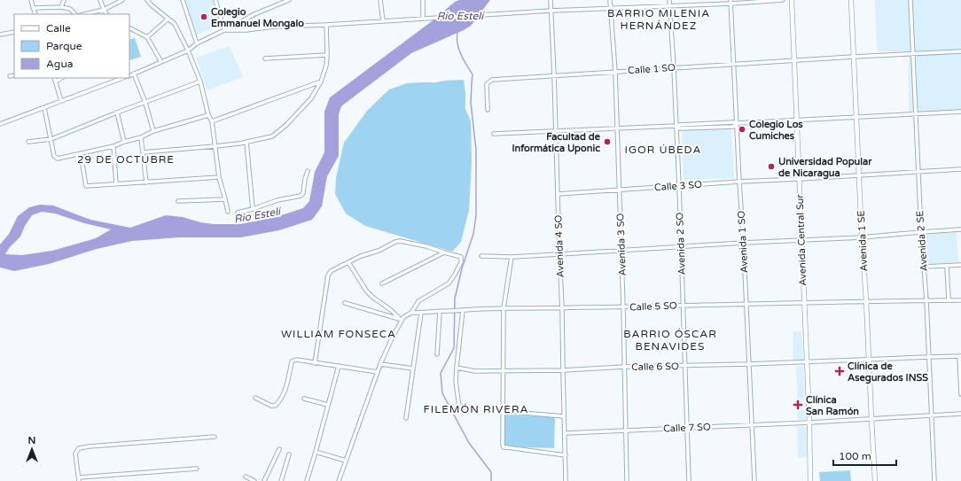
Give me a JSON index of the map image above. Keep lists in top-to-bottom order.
{
  "streets": {
    "street": [
      "Calle 1 SO",
      "Calle 3 SO",
      "Avenida Central Sur",
      "Avenida 1 SE",
      "Avenida 2 SE",
      "Avenida 1 SO",
      "Avenida 2 SO",
      "Avenida 3 SO",
      "Avenida 4 SO",
      "Calle 5 SO",
      "Calle 6 SO",
      "Calle 7 SO"
    ]
  },
  "crossings": [
    ["Calle 1 SO", "Avenida Central Sur"],
    ["Calle 1 SO", "Avenida 1 SE"],
    ["Calle 1 SO", "Avenida 2 SE"],
    ["Calle 1 SO", "Avenida 1 SO"],
    ["Calle 1 SO", "Avenida 2 SO"],
    ["Calle 1 SO", "Avenida 3 SO"],
    ["Calle 1 SO", "Avenida 4 SO"],
    ["Calle 3 SO", "Avenida Central Sur"],
    ["Calle 3 SO", "Avenida 1 SE"],
    ["Calle 3 SO", "Avenida 2 SE"],
    ["Calle 3 SO", "Avenida 1 SO"],
    ["Calle 3 SO", "Avenida 2 SO"],
    ["Calle 3 SO", "Avenida 3 SO"],
    ["Calle 3 SO", "Avenida 4 SO"],
    ["Avenida Central Sur", "Calle 5 SO"],
    ["Avenida Central Sur", "Calle 6 SO"],
    ["Avenida Central Sur", "Calle 7 SO"],
    ["Avenida 1 SE", "Calle 5 SO"],
    ["Avenida 1 SE", "Calle 6 SO"],
    ["Avenida 1 SE", "Calle 7 SO"],
    ["Avenida 2 SE", "Calle 5 SO"],
    ["Avenida 2 SE", "Calle 6 SO"],
    ["Avenida 2 SE", "Calle 7 SO"],
    ["Avenida 1 SO", "Calle 5 SO"],
    ["Avenida 1 SO", "Calle 6 SO"],
    ["Avenida 1 SO", "Calle 7 SO"],
    ["Avenida 2 SO", "Calle 5 SO"],
    ["Avenida 2 SO", "Calle 6 SO"],
    ["Avenida 2 SO", "Calle 7 SO"],
    ["Avenida 3 SO", "Calle 5 SO"],
    ["Avenida 3 SO", "Calle 6 SO"],
    ["Avenida 3 SO", "Calle 7 SO"],
    ["Avenida 4 SO", "Calle 5 SO"],
    ["Avenida 4 SO", "Calle 6 SO"],
    ["Avenida 4 SO", "Calle 7 SO"]
  ],
  "districts": [
    "BARRIO MILENIA HERNÁNDEZ",
    "IGOR ÚBEDA",
    "29 DE OCTUBRE",
    "WILLIAM FONSECA",
    "BARRIO ÓSCAR BENAVIDES",
    "FILEMÓN RIVERA"
  ],
  "water": ["Río Estelí"],
  "places": {
    "other": [
      "Colegio Emmanuel Mongalo",
      "Colegio Los Cumiches",
      "Facultad de Informática Uponic",
      "Universidad Popular de Nicaragua"
    ],
    "health": ["Clínica de Asegurados INSS", "Clínica San Ramón"]
  },
  "legend": ["Calle", "Parque", "Agua"],
  "scale_bar": "100 m",
  "north": "top"
}
